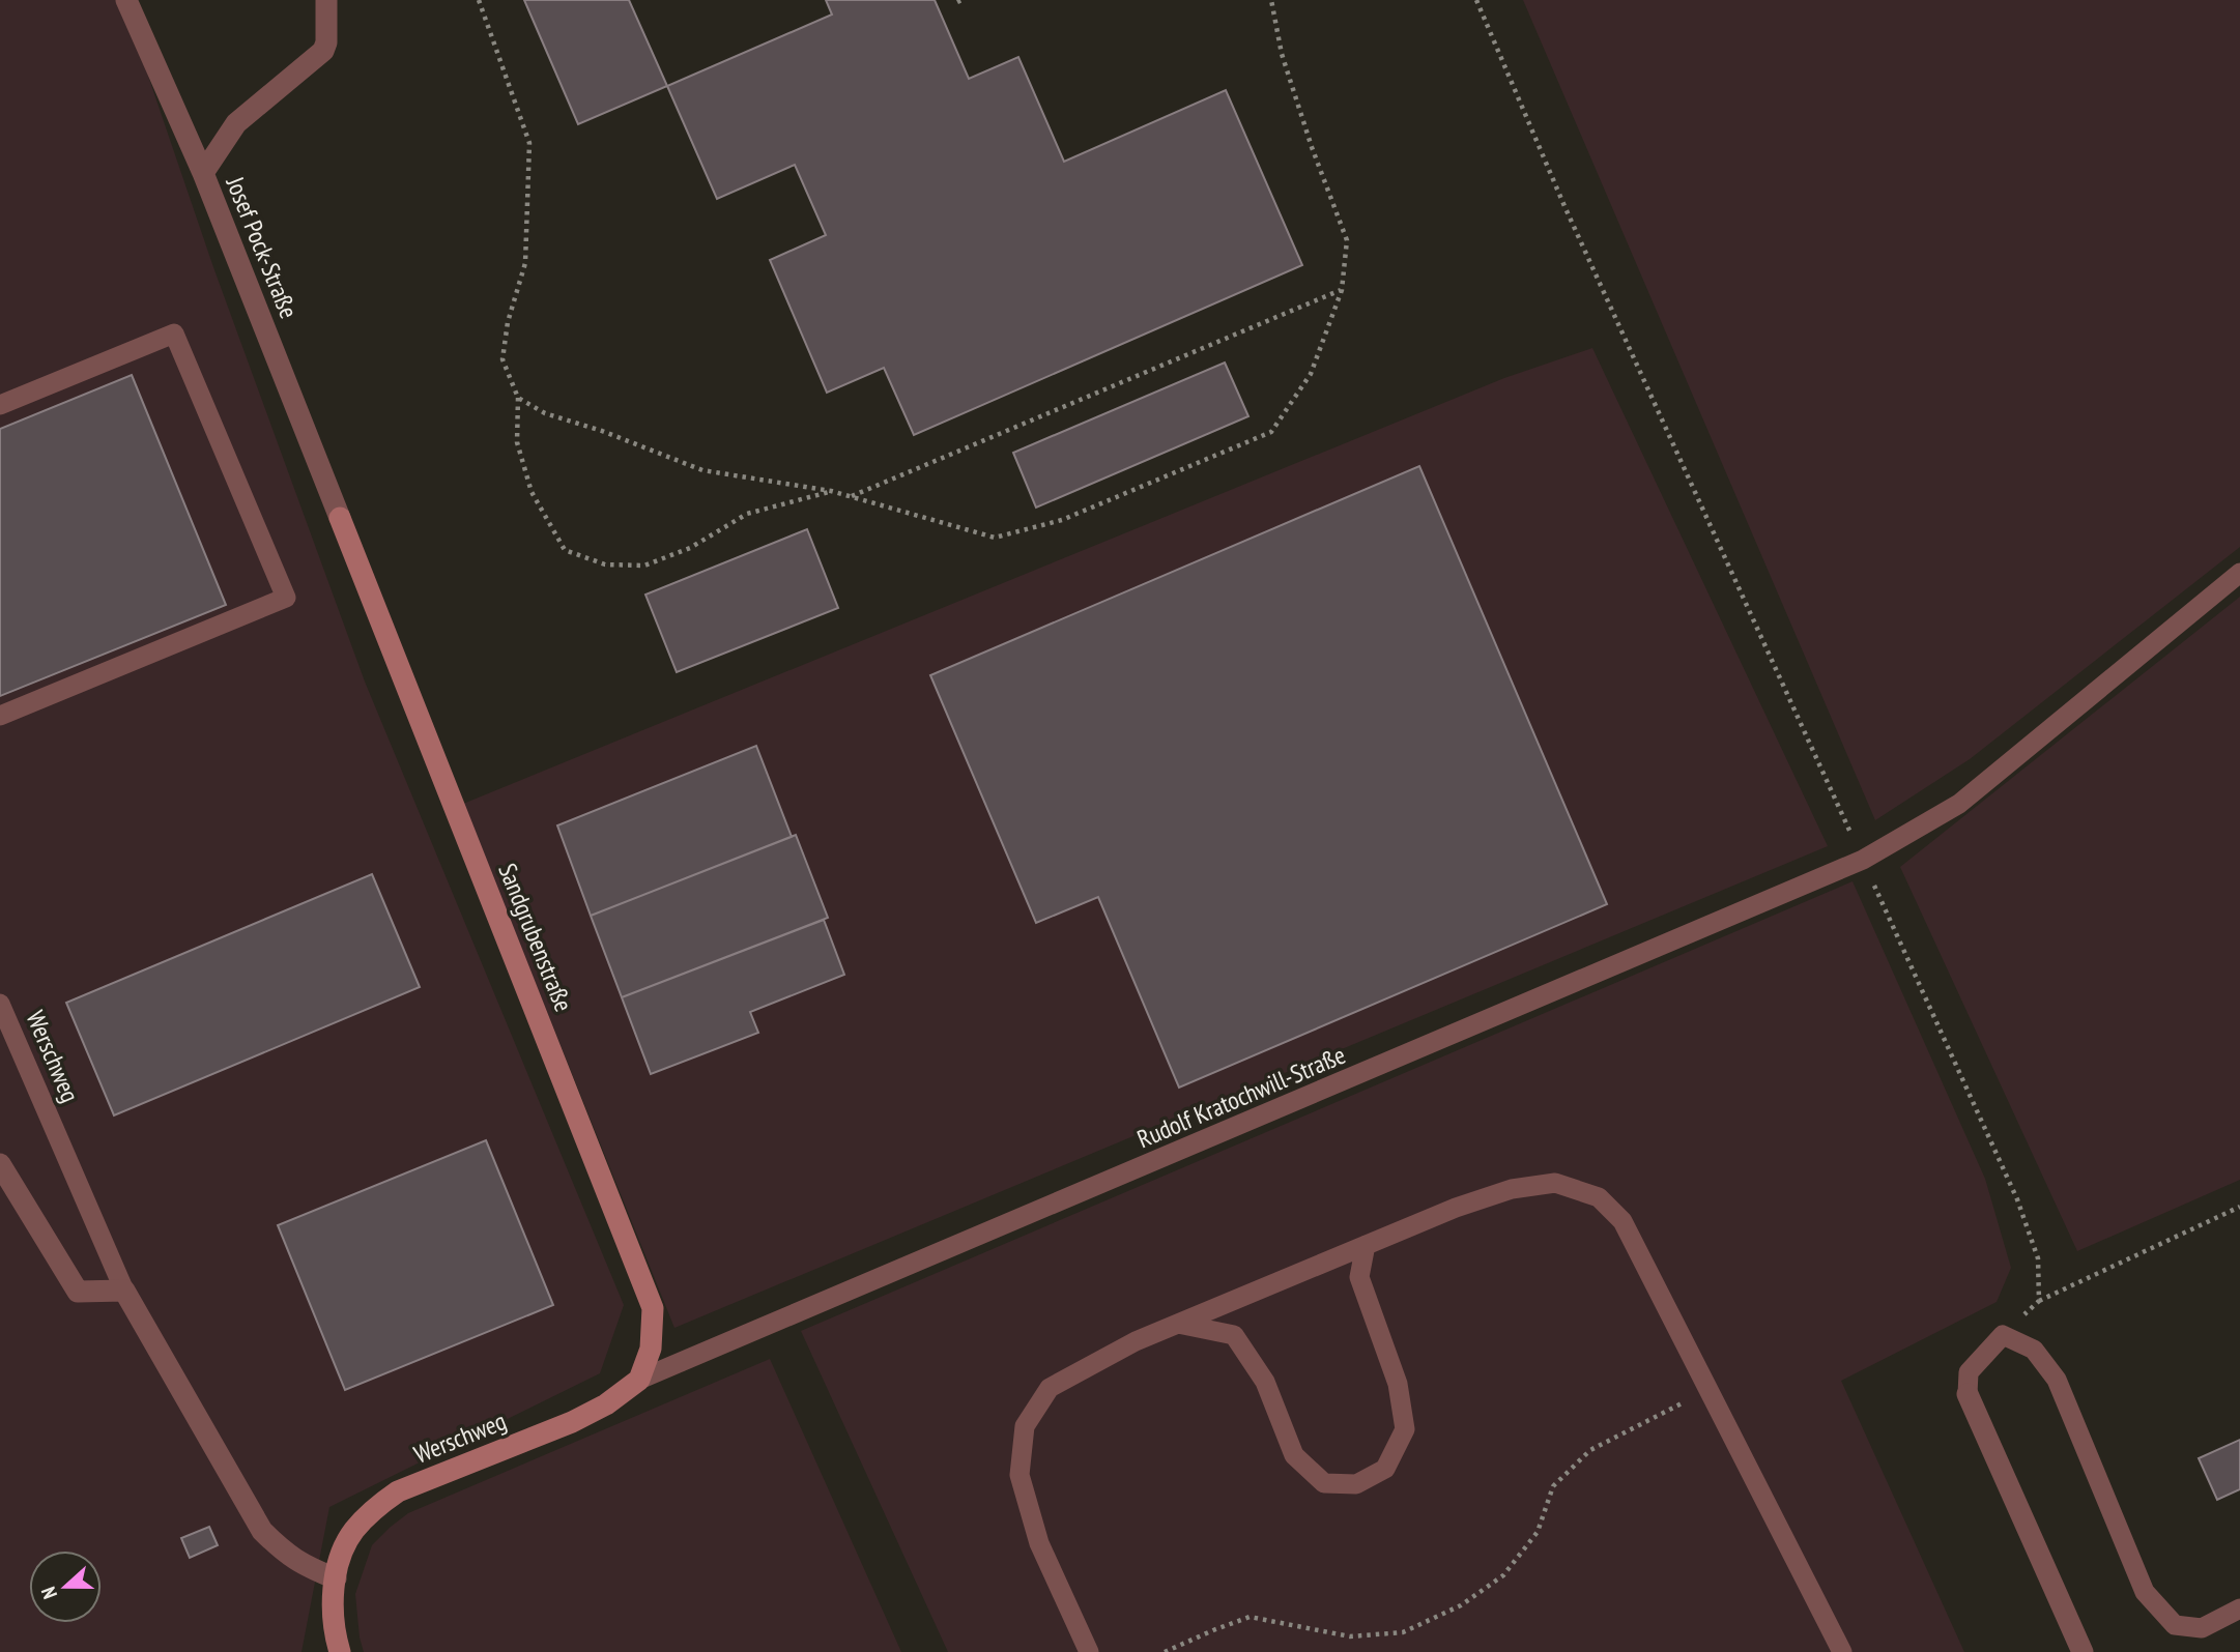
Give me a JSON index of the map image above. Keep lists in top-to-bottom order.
{
  "streets": {
    "street": ["Josef Pock-Straße", "Sandgrubenstraße", "Werschweg"],
    "lane": ["Rudolf Kratochwill-Straße"]
  },
  "crossings": [
    ["Josef Pock-Straße", "Sandgrubenstraße"],
    ["Sandgrubenstraße", "Werschweg"],
    ["Sandgrubenstraße", "Rudolf Kratochwill-Straße"],
    ["Werschweg", "Rudolf Kratochwill-Straße"]
  ],
  "north": "left"
}
